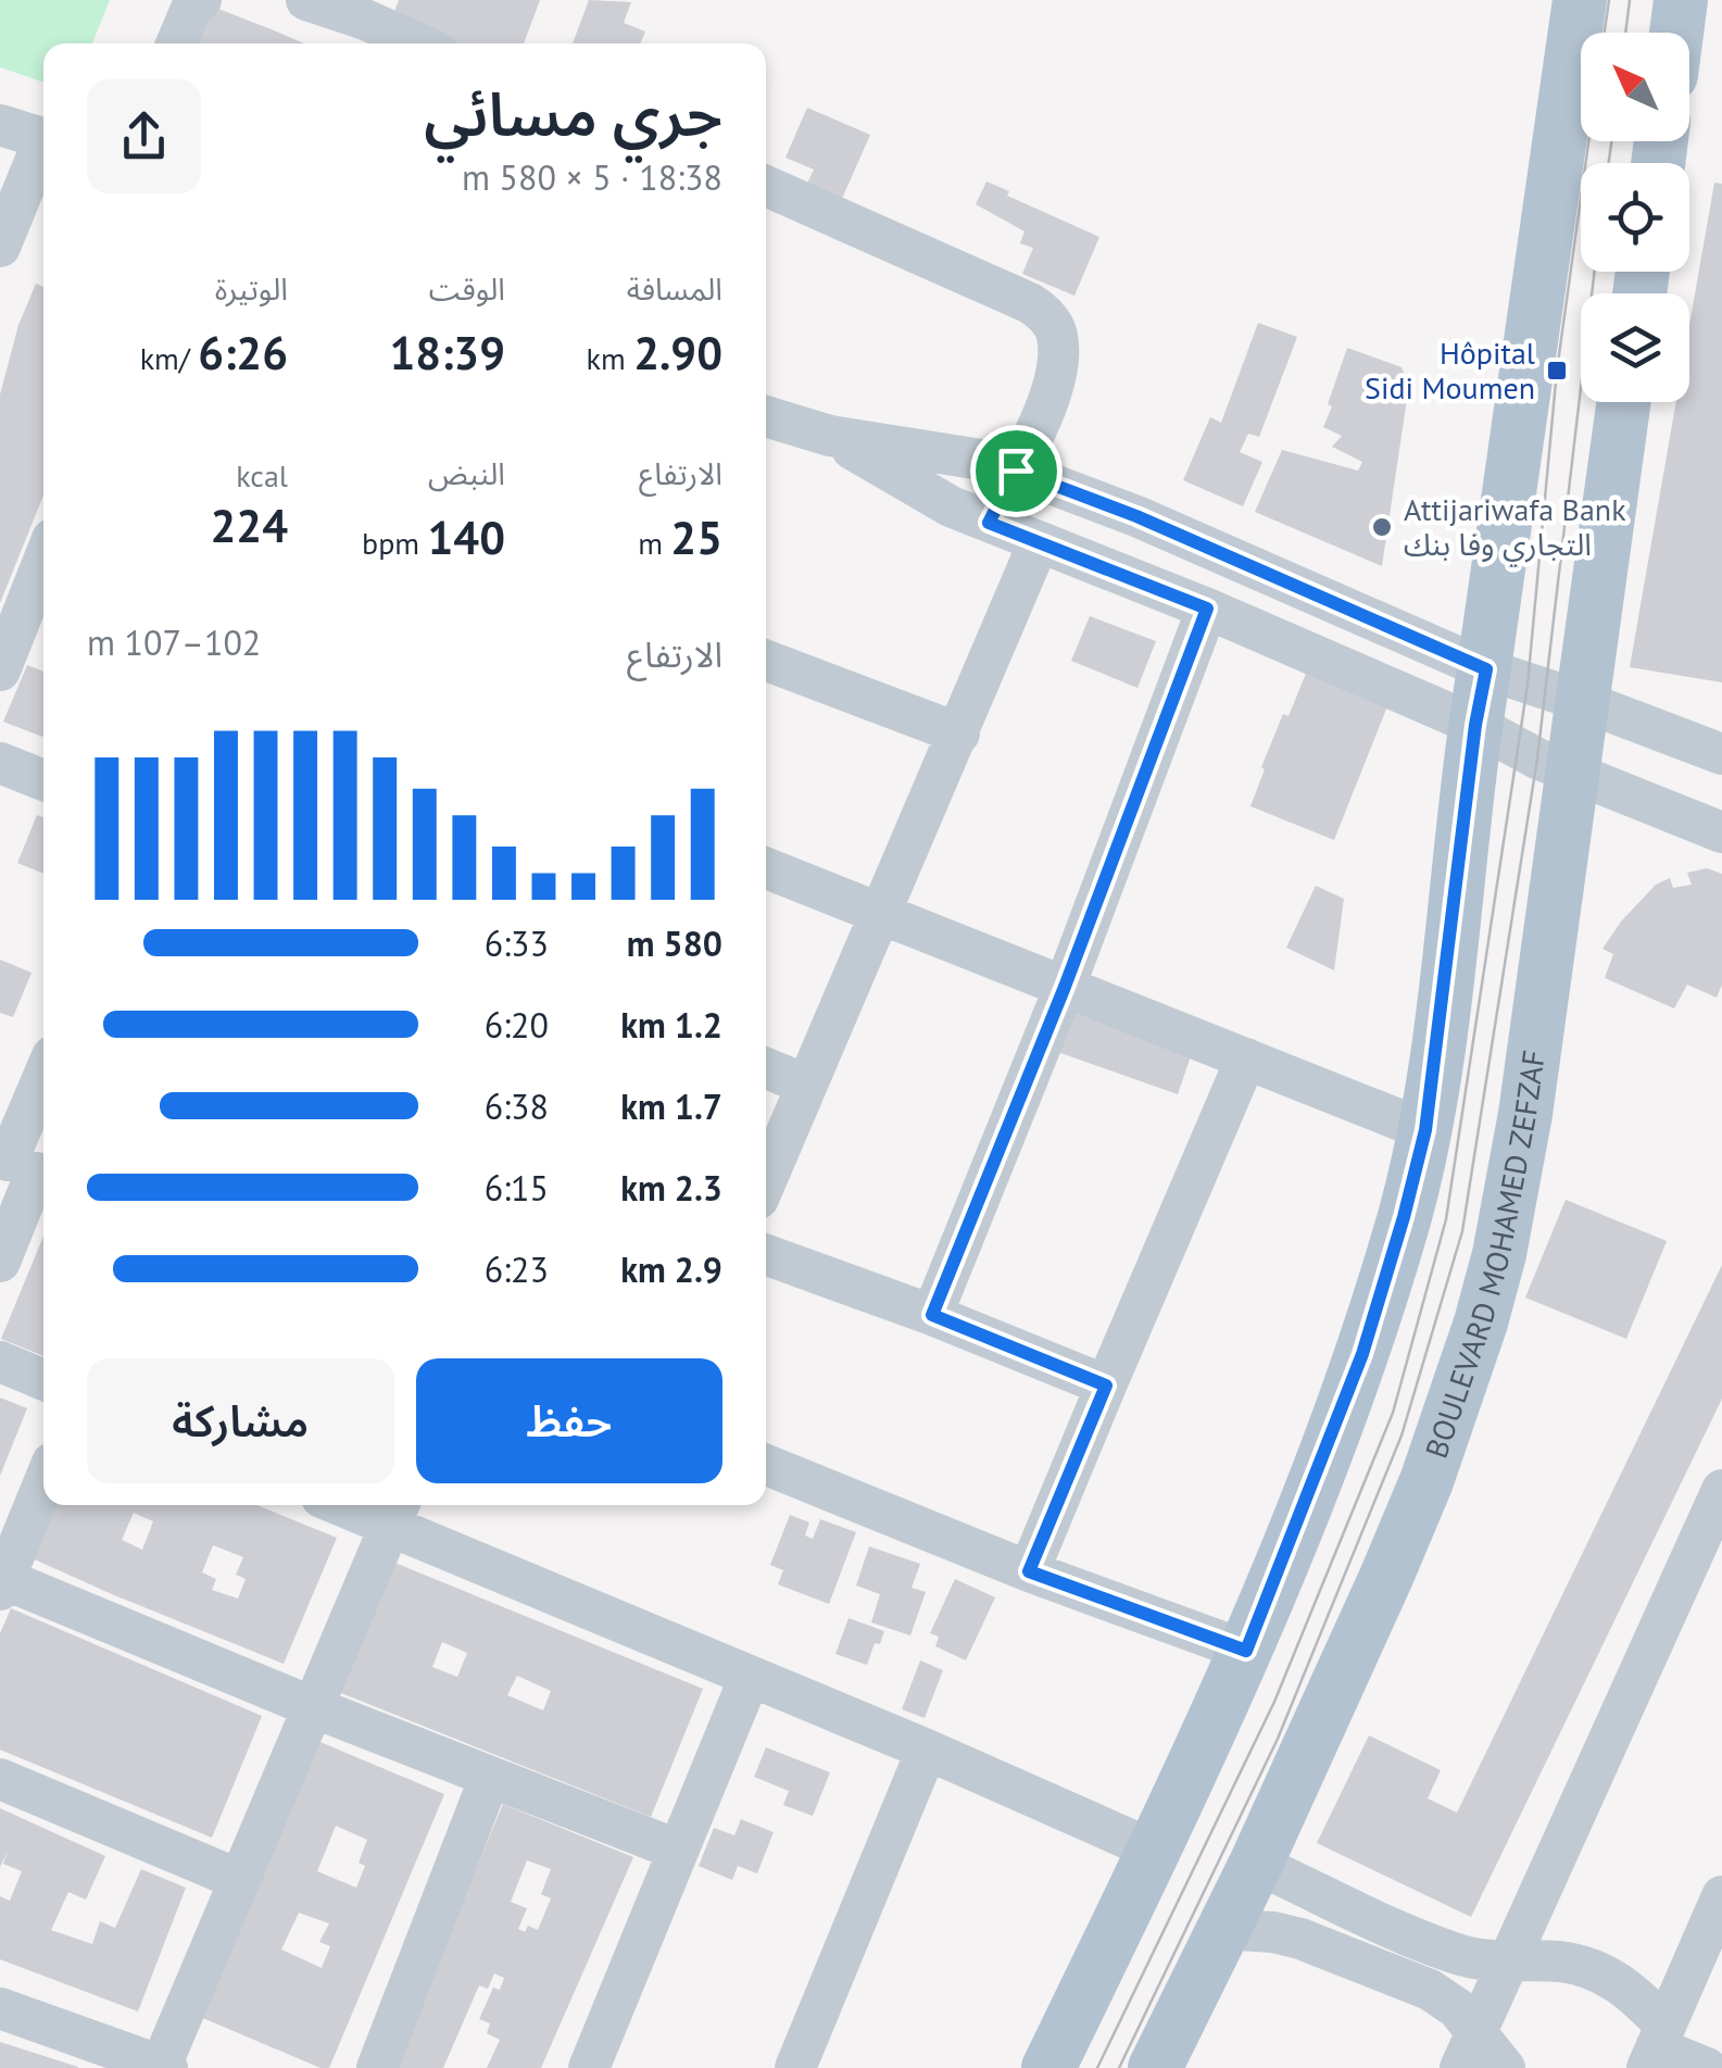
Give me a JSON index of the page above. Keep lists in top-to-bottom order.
{
  "streets": {
    "main road": ["BOULEVARD MOHAMED ZEFZAF"]
  },
  "places": {
    "transit": ["Hôpital Sidi Moumen"],
    "other": ["Attijariwafa Bank التجاري وفا بنك"]
  },
  "north": "top left",
  "page": {
    "heading": ["جري مسائي", "18:38 · 5 × 580 m"],
    "stats": [
      ["المسافة", "2.90 km"],
      ["الوقت", "18:39"],
      ["الوتيرة", "6:26 /km"],
      ["الارتفاع", "25 m"],
      ["النبض", "140 bpm"],
      ["kcal", "224"]
    ],
    "chart": ["الارتفاع", "102–107 m"],
    "list": [
      {
        "name": "580 m",
        "note": "6:33"
      },
      {
        "name": "1.2 km",
        "note": "6:20"
      },
      {
        "name": "1.7 km",
        "note": "6:38"
      },
      {
        "name": "2.3 km",
        "note": "6:15"
      },
      {
        "name": "2.9 km",
        "note": "6:23"
      }
    ],
    "buttons": ["حفظ", "مشاركة"]
  }
}
